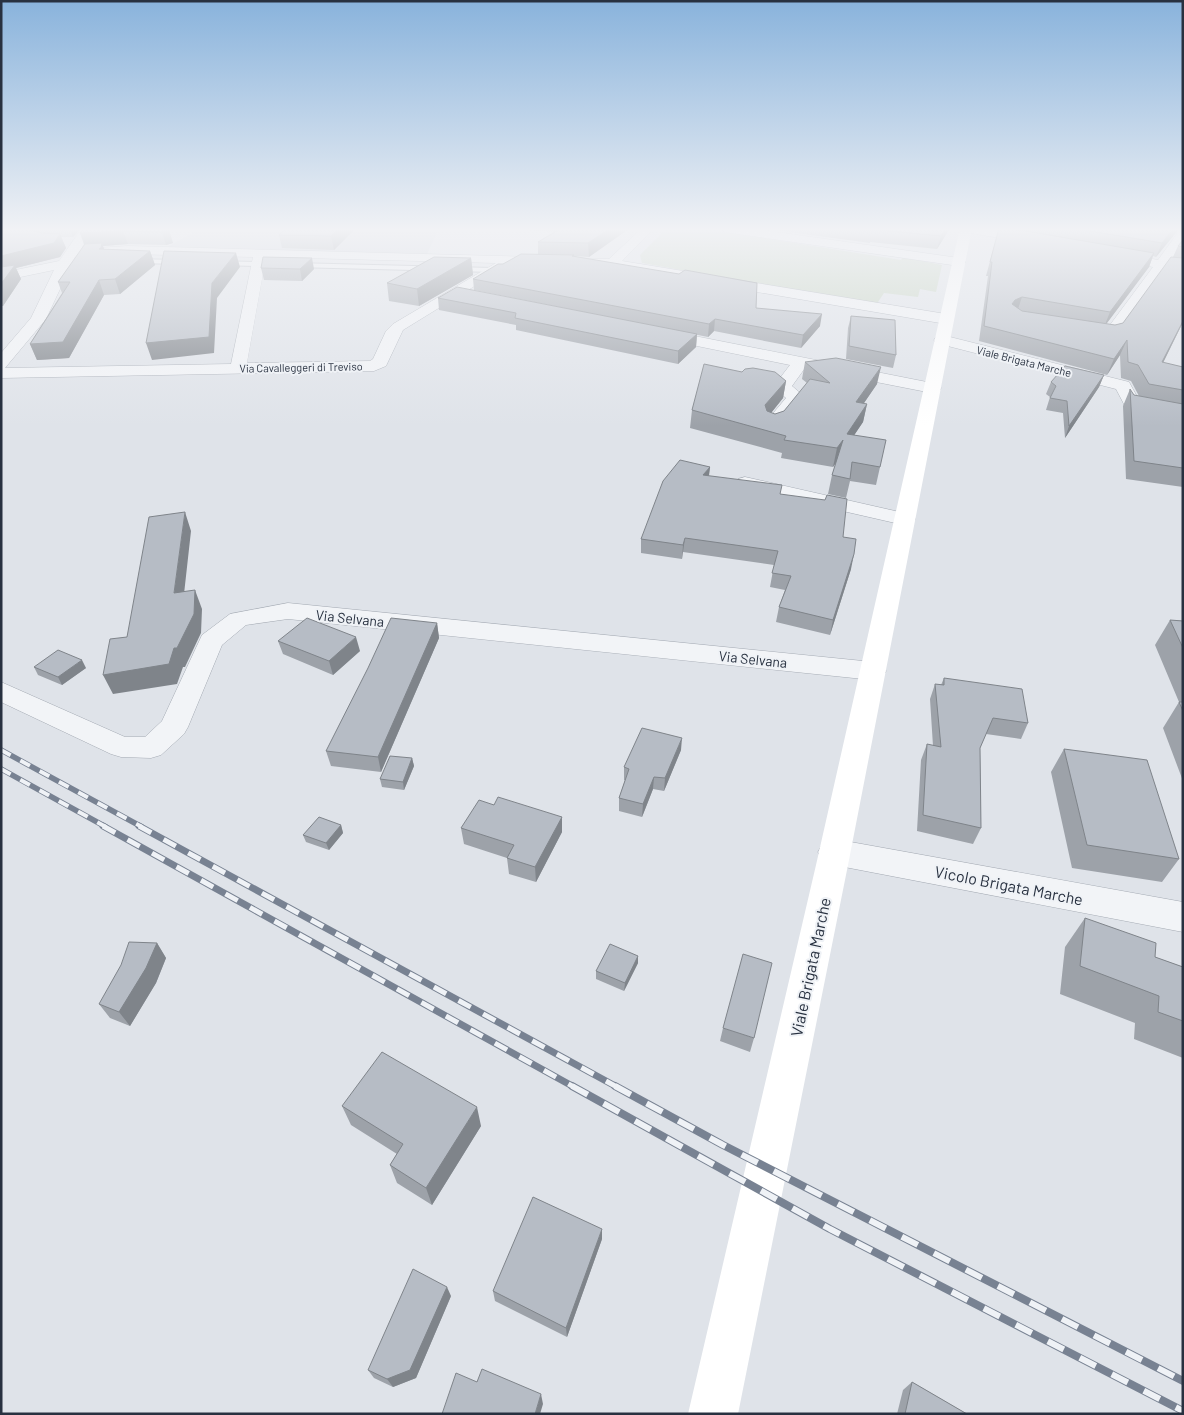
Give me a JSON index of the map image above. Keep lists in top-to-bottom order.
{
  "streets": {
    "street": [
      "Viale Brigata Marche",
      "Via Cavalleggeri di Treviso",
      "Via Selvana",
      "Vicolo Brigata Marche"
    ]
  },
  "crossings": [
    ["Viale Brigata Marche", "Via Selvana"],
    ["Viale Brigata Marche", "Vicolo Brigata Marche"]
  ]
}
